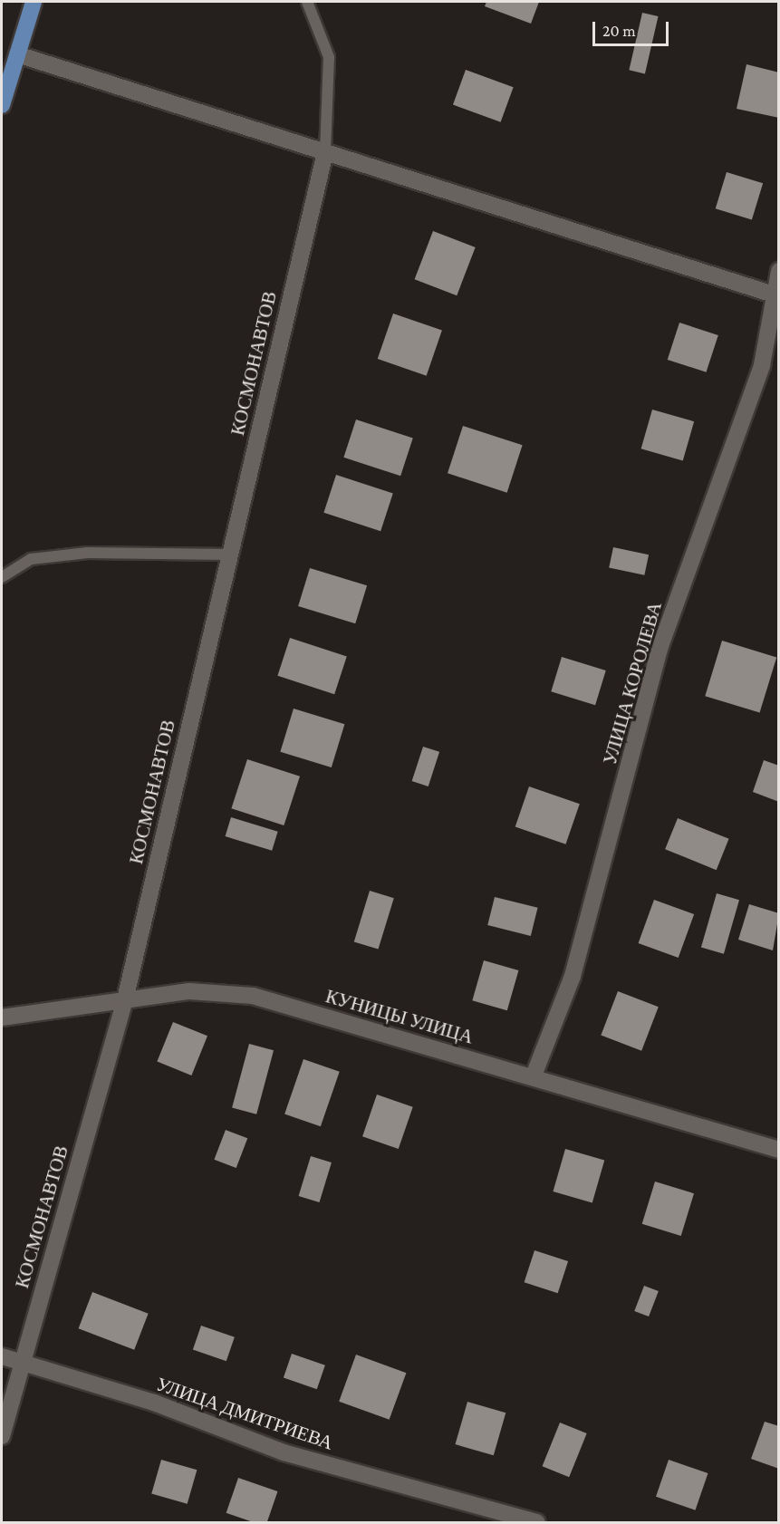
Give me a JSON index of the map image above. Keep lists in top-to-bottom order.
{
  "streets": {
    "street": [
      "КОСМОНАВТОВ",
      "УЛИЦА КОРОЛЕВА",
      "КУНИЦЫ УЛИЦА",
      "УЛИЦА ДМИТРИЕВА"
    ]
  },
  "crossings": [
    ["КОСМОНАВТОВ", "КУНИЦЫ УЛИЦА"],
    ["КОСМОНАВТОВ", "УЛИЦА ДМИТРИЕВА"],
    ["УЛИЦА КОРОЛЕВА", "КУНИЦЫ УЛИЦА"]
  ],
  "scale_bar": "20 m"
}
